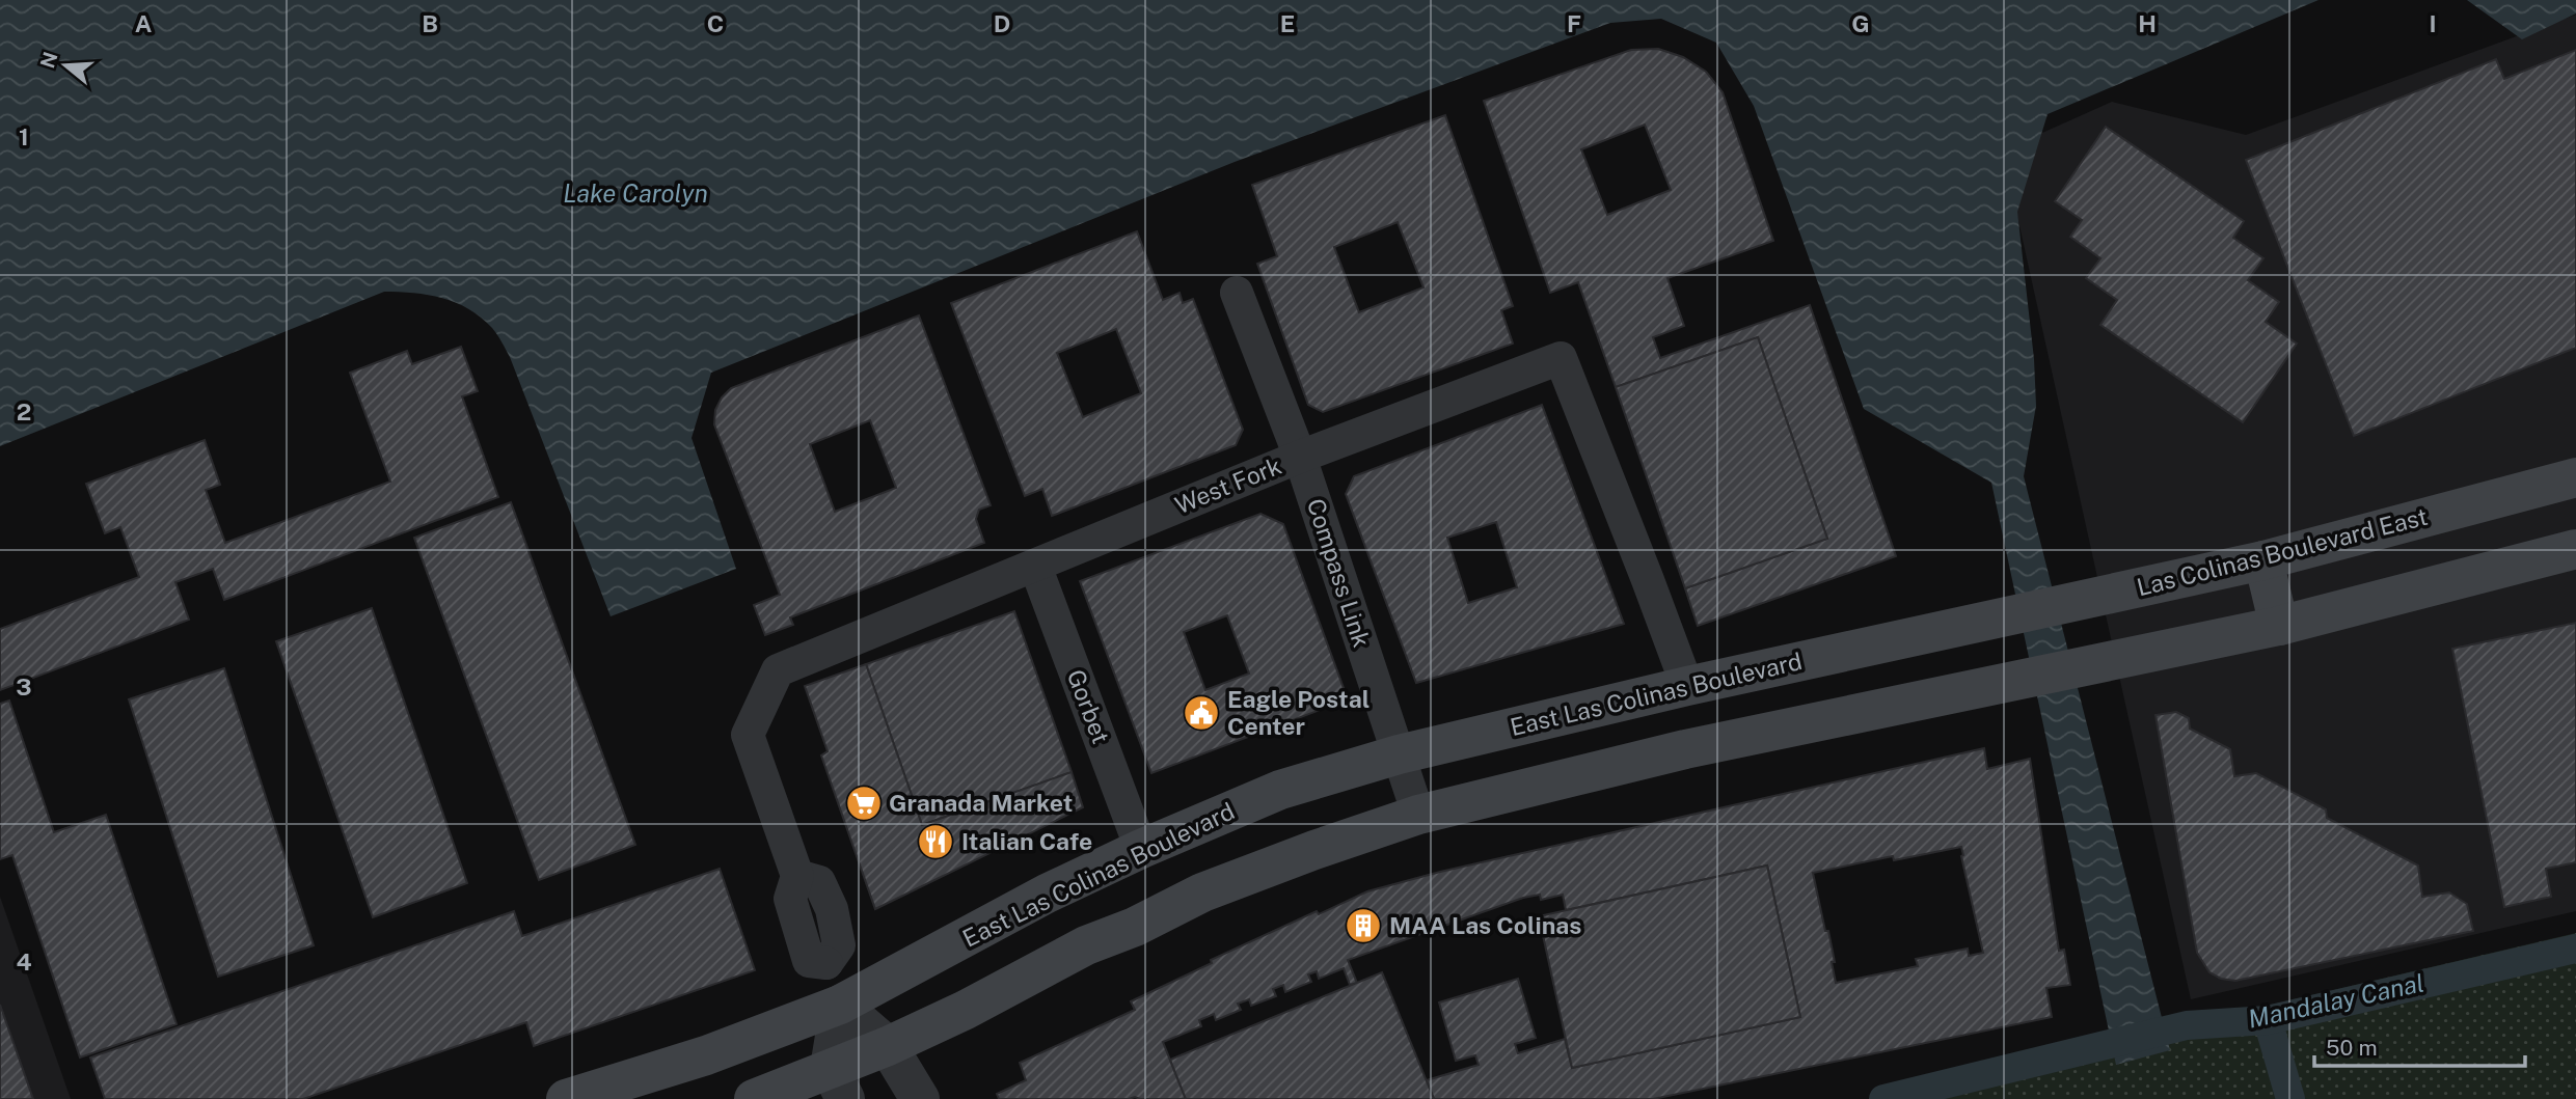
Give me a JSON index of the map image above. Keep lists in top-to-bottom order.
{
  "streets": {
    "main road": ["Las Colinas Boulevard East", "East Las Colinas Boulevard"],
    "street": ["West Fork", "Compass Link", "Gorbet"]
  },
  "crossings": [
    ["West Fork", "Compass Link"],
    ["West Fork", "East Las Colinas Boulevard"],
    ["West Fork", "Gorbet"],
    ["Las Colinas Boulevard East", "East Las Colinas Boulevard"],
    ["Compass Link", "East Las Colinas Boulevard"],
    ["East Las Colinas Boulevard", "Gorbet"]
  ],
  "water": ["Lake Carolyn", "Mandalay Canal"],
  "places": {
    "public building": ["Eagle Postal Center"],
    "supermarket": ["Granada Market"],
    "restaurant": ["Italian Cafe"],
    "building": ["MAA Las Colinas"]
  },
  "scale_bar": "50 m",
  "north": "left",
  "grid": {
    "columns": [
      "A",
      "B",
      "C",
      "D",
      "E",
      "F",
      "G",
      "H",
      "I"
    ],
    "rows": [
      "1",
      "2",
      "3",
      "4"
    ]
  }
}
